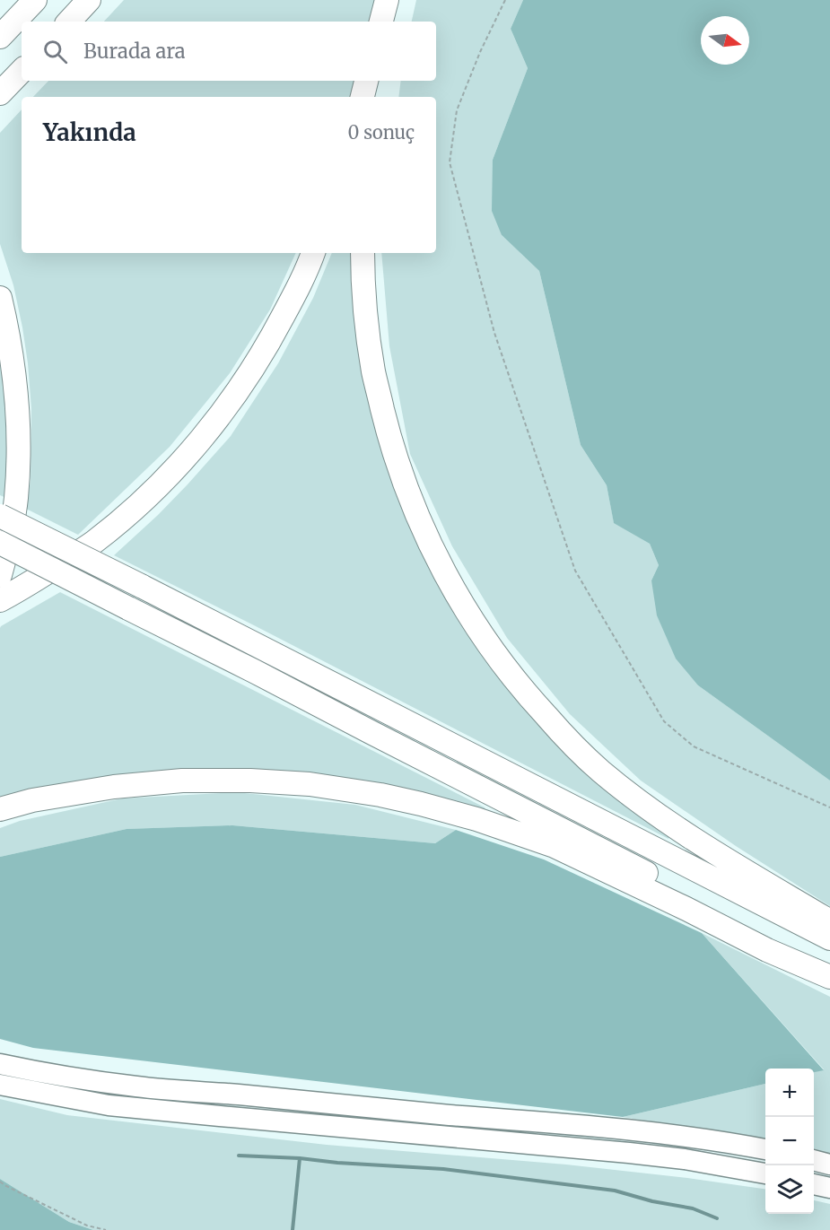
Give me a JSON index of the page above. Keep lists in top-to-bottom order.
{
  "north": "right",
  "page": {
    "search": "Burada ara",
    "heading": ["Yakında", "0 sonuç"],
    "map_buttons": ["+", "−"]
  }
}
